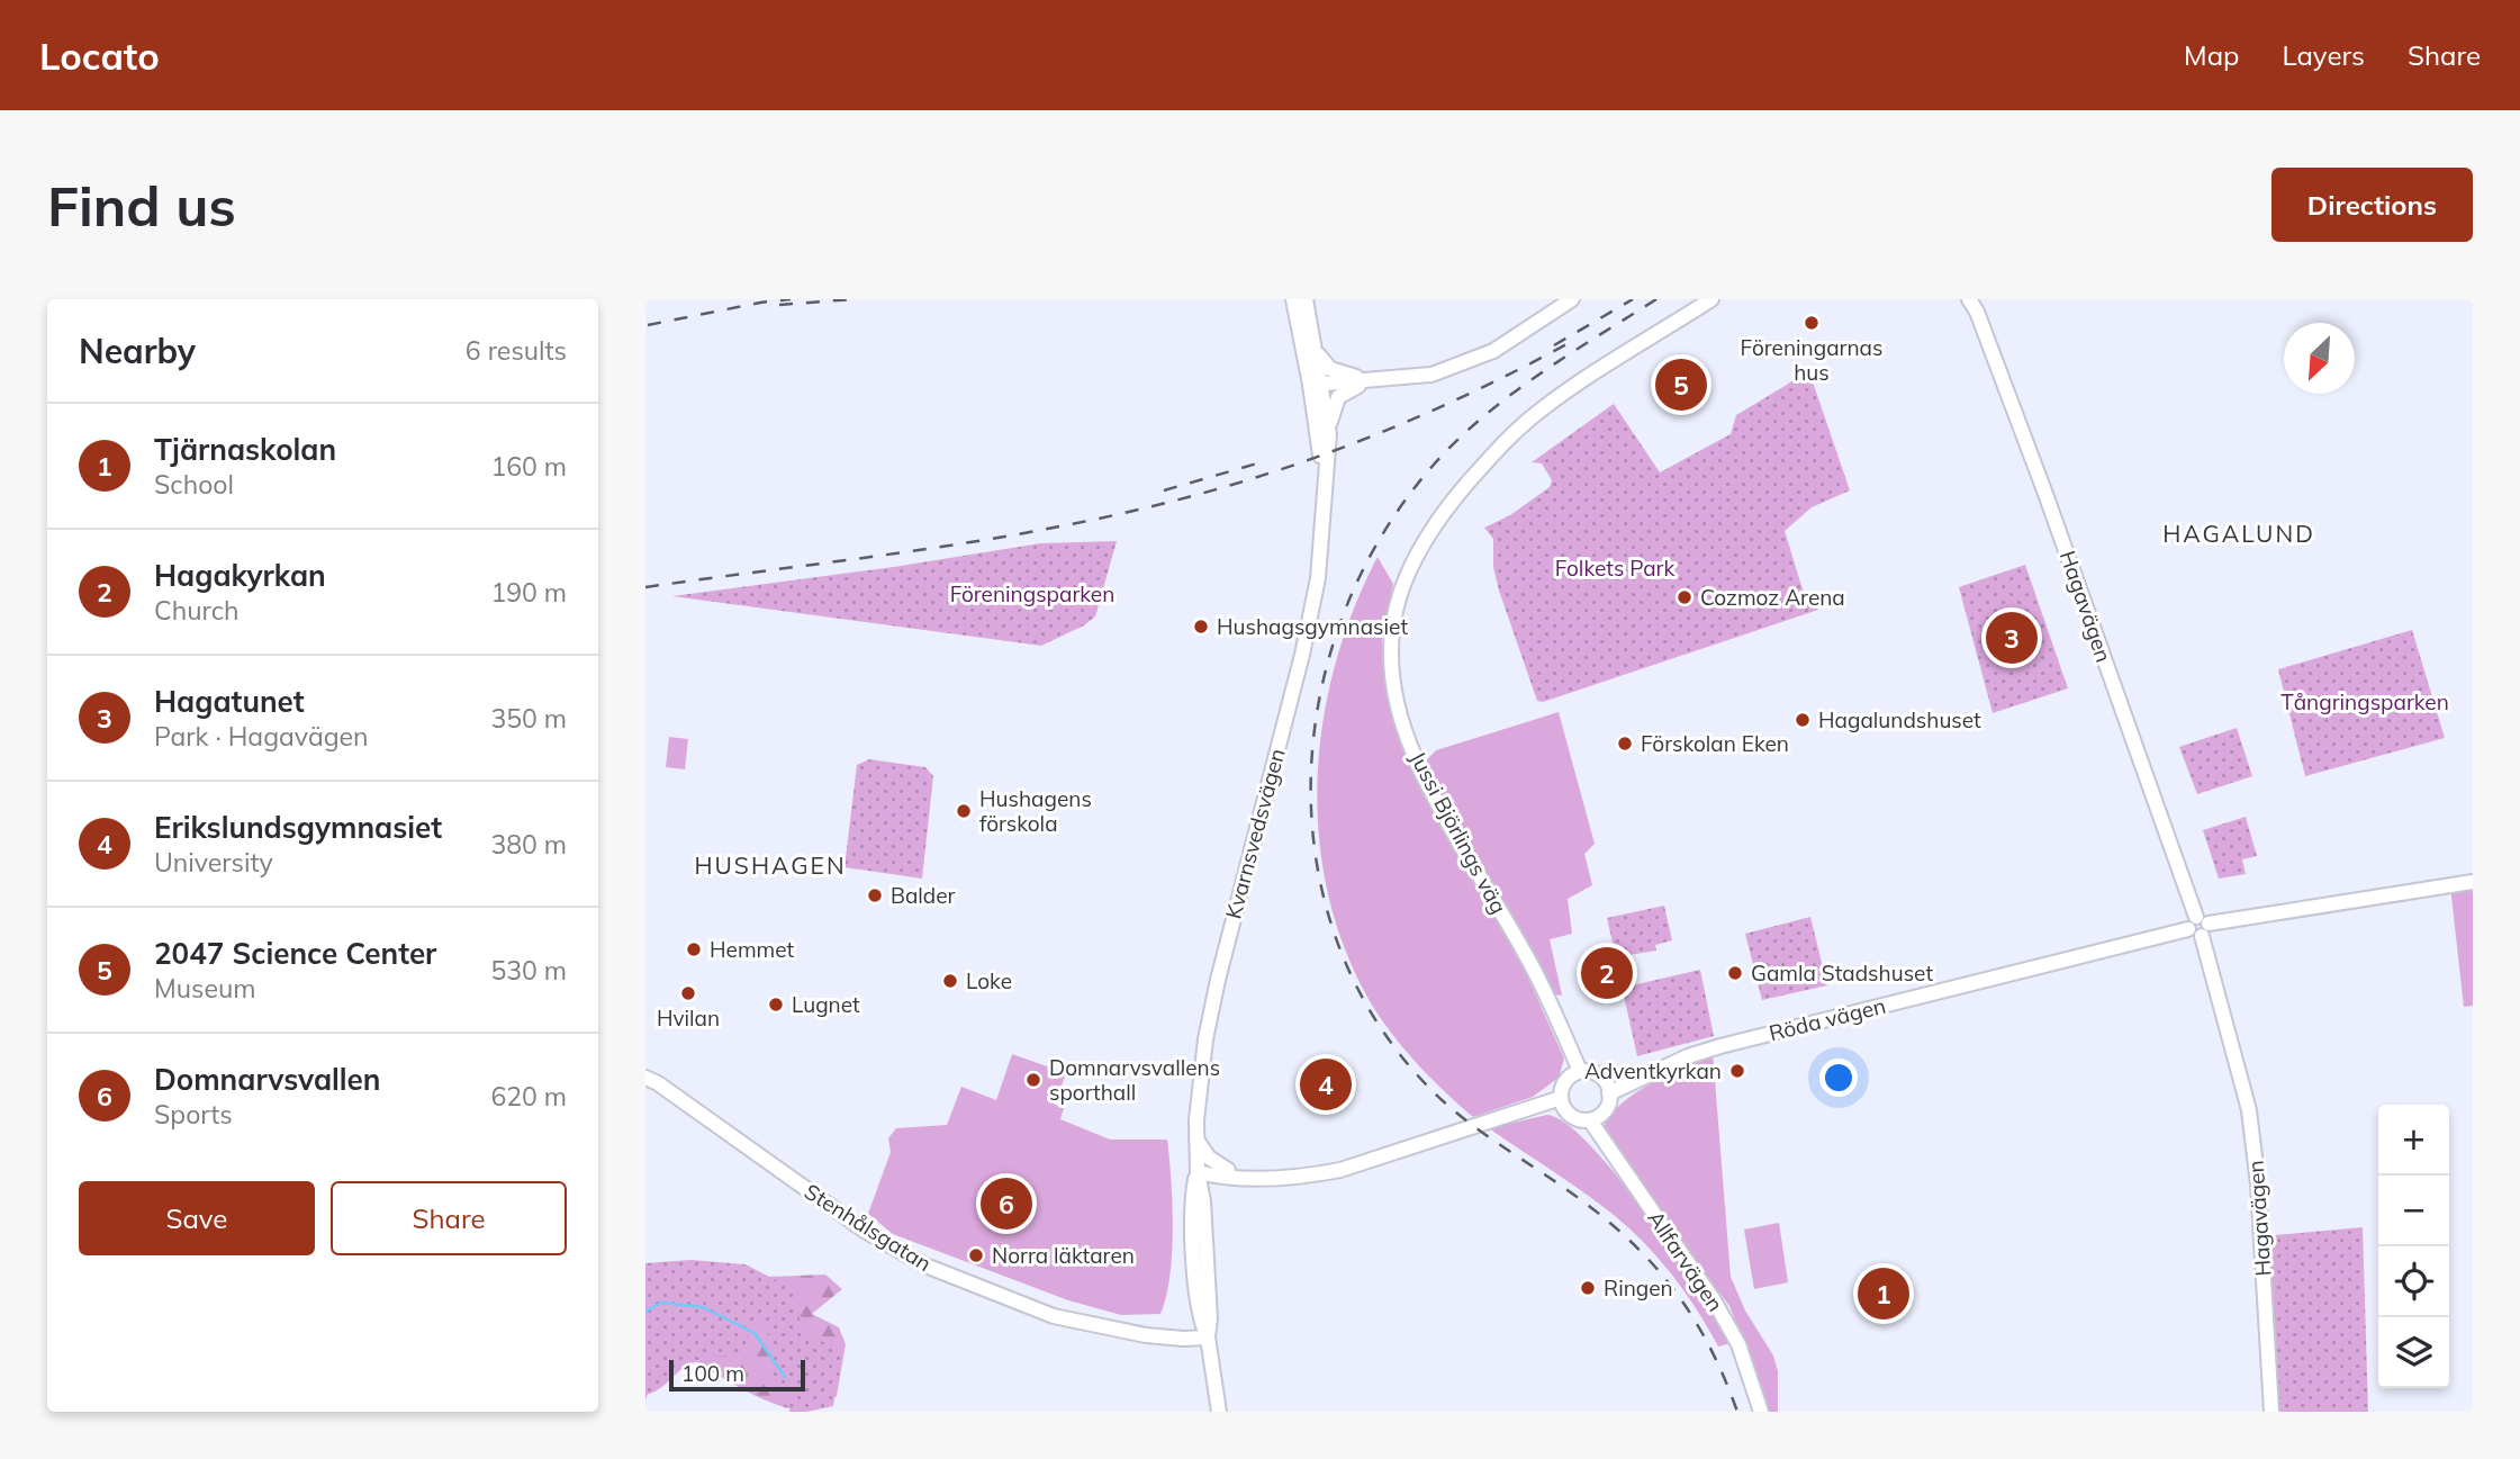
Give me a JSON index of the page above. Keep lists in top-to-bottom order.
{
  "streets": {
    "street": [
      "Hagavägen",
      "Jussi Björlings väg",
      "Kvarnsvedsvägen",
      "Röda vägen",
      "Stenhålsgatan",
      "Allfarvägen"
    ]
  },
  "crossings": [
    ["Hagavägen", "Röda vägen"],
    ["Jussi Björlings väg", "Röda vägen"],
    ["Jussi Björlings väg", "Allfarvägen"],
    ["Kvarnsvedsvägen", "Stenhålsgatan"],
    ["Röda vägen", "Allfarvägen"]
  ],
  "districts": ["HAGALUND", "HUSHAGEN"],
  "parks": ["Folkets Park", "Föreningsparken", "Tångringsparken"],
  "places": [
    "Föreningarnas hus",
    "Cozmoz Arena",
    "Hushagsgymnasiet",
    "Hagalundshuset",
    "Förskolan Eken",
    "Hushagens förskola",
    "Balder",
    "Hemmet",
    "Gamla Stadshuset",
    "Loke",
    "Hvilan",
    "Lugnet",
    "Adventkyrkan",
    "Domnarvsvallens sporthall",
    "Norra läktaren",
    "Ringen"
  ],
  "scale_bar": "100 m",
  "north": "bottom left",
  "page": {
    "header": "Locato",
    "nav": ["Map", "Layers", "Share"],
    "buttons": [
      "Directions",
      ["Save", "Share"]
    ],
    "title": "Find us",
    "heading": ["Nearby", "6 results"],
    "pins": [
      "5",
      "3",
      "2",
      "4",
      "6",
      "1"
    ],
    "list": [
      {
        "mark": "1",
        "name": "Tjärnaskolan",
        "note": "School",
        "value": "160 m"
      },
      {
        "mark": "2",
        "name": "Hagakyrkan",
        "note": "Church",
        "value": "190 m"
      },
      {
        "mark": "3",
        "name": "Hagatunet",
        "note": "Park · Hagavägen",
        "value": "350 m"
      },
      {
        "mark": "4",
        "name": "Erikslundsgymnasiet",
        "note": "University",
        "value": "380 m"
      },
      {
        "mark": "5",
        "name": "2047 Science Center",
        "note": "Museum",
        "value": "530 m"
      },
      {
        "mark": "6",
        "name": "Domnarvsvallen",
        "note": "Sports",
        "value": "620 m"
      }
    ],
    "map_buttons": ["+", "−"],
    "scale": "100 m"
  }
}
